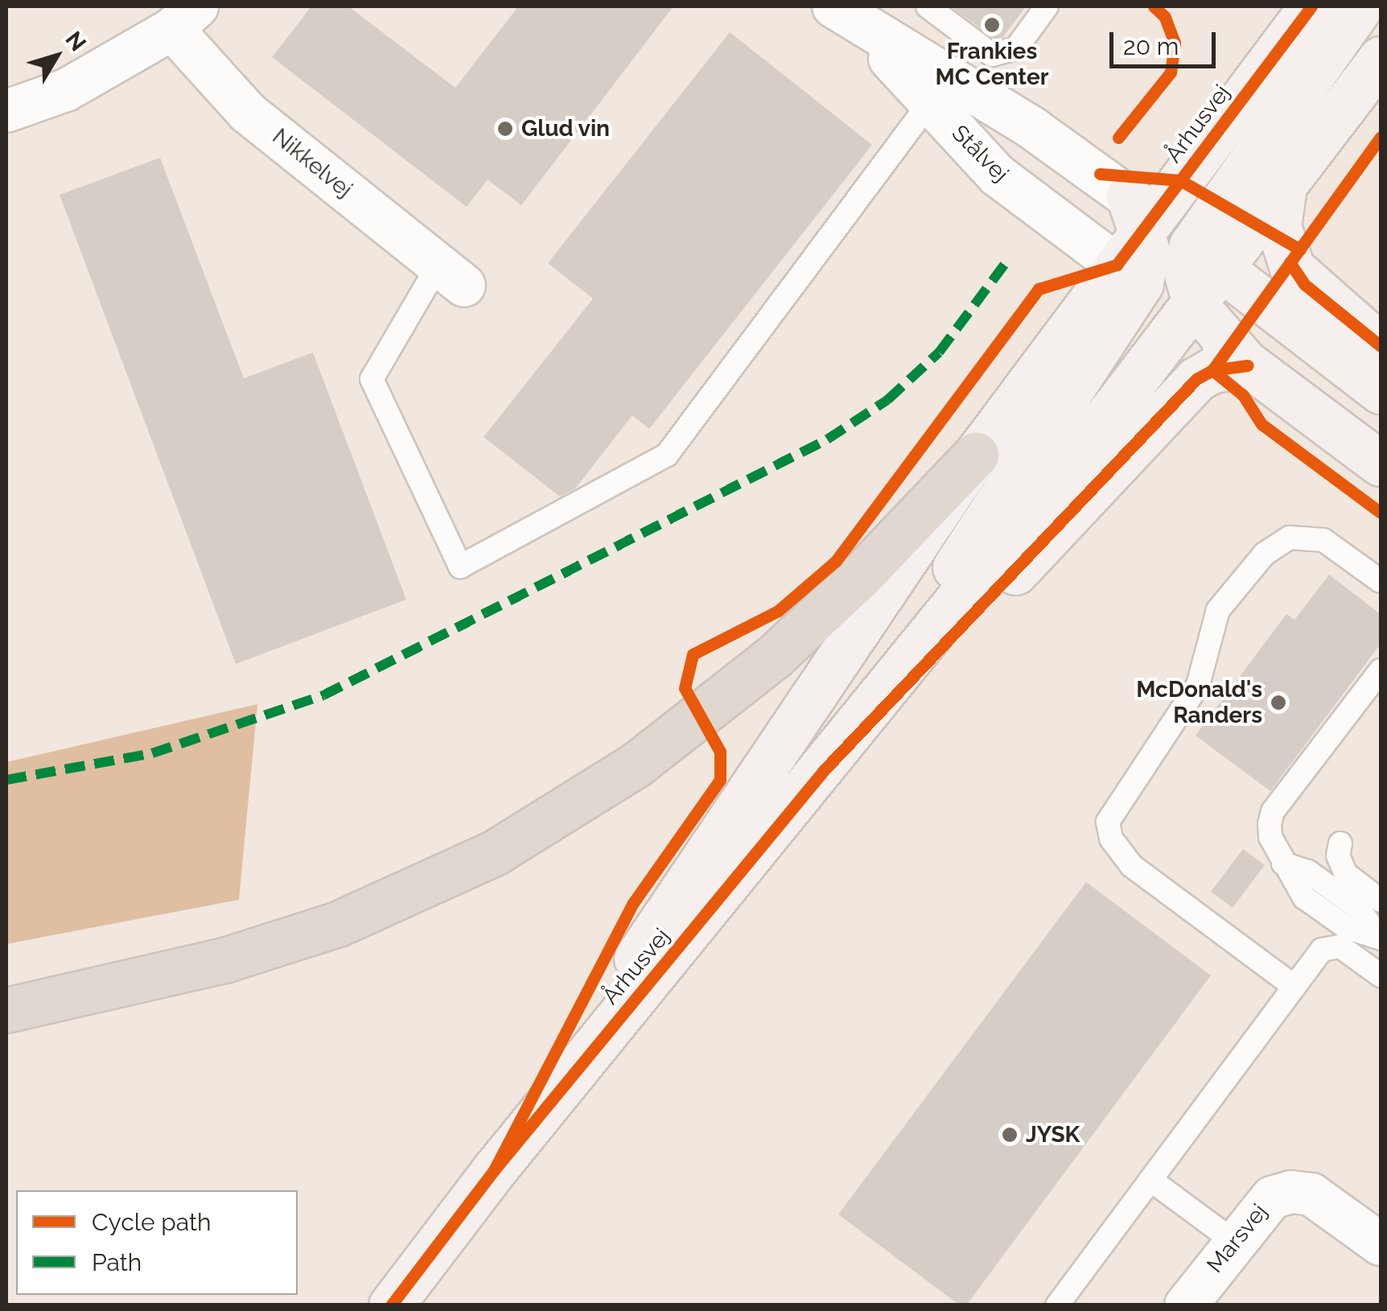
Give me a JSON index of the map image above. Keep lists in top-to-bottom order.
{
  "streets": {
    "main road": ["Århusvej"],
    "street": ["Stålvej", "Nikkelvej", "Marsvej"]
  },
  "crossings": [
    ["Århusvej", "Stålvej"]
  ],
  "places": [
    "Frankies MC Center",
    "Glud vin",
    "McDonald's Randers",
    "JYSK"
  ],
  "legend": ["Cycle path", "Path"],
  "scale_bar": "20 m",
  "north": "top right"
}
